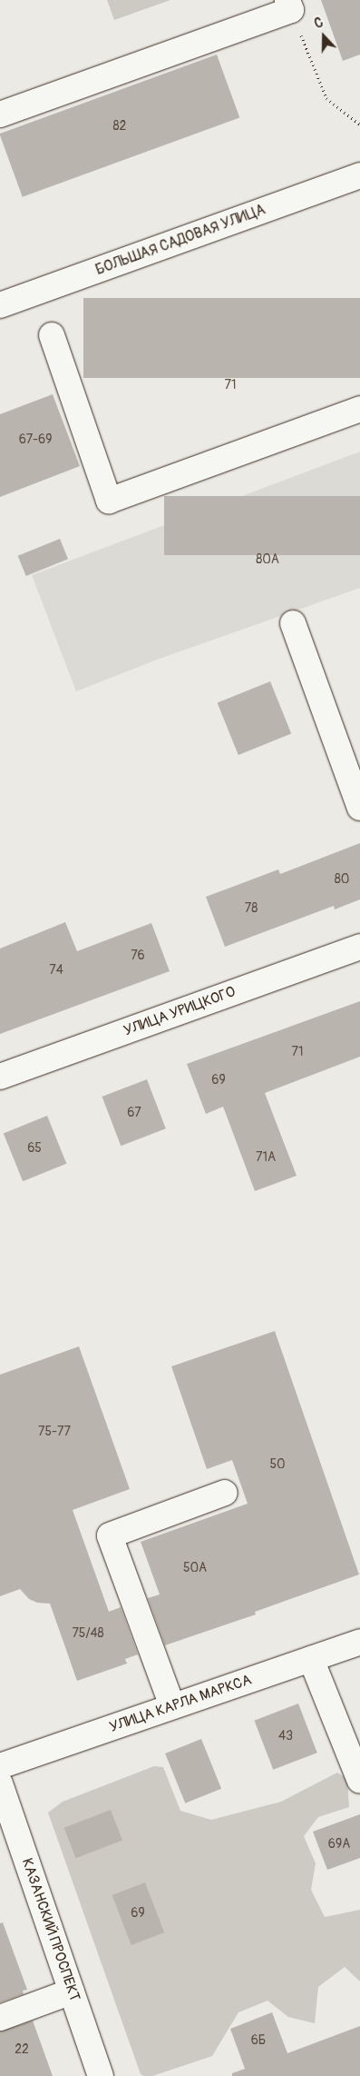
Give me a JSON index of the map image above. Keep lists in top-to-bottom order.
{
  "streets": {
    "main road": [
      "БОЛЬШАЯ САДОВАЯ УЛИЦА",
      "УЛИЦА УРИЦКОГО",
      "УЛИЦА КАРЛА МАРКСА",
      "КАЗАНСКИЙ ПРОСПЕКТ"
    ]
  },
  "house_numbers": [
    "82",
    "71",
    "67-69",
    "80А",
    "80",
    "78",
    "76",
    "74",
    "71",
    "69",
    "67",
    "65",
    "71А",
    "75-77",
    "50",
    "50А",
    "75/48",
    "43",
    "69А",
    "69",
    "6Б",
    "22"
  ],
  "north": "top"
}
